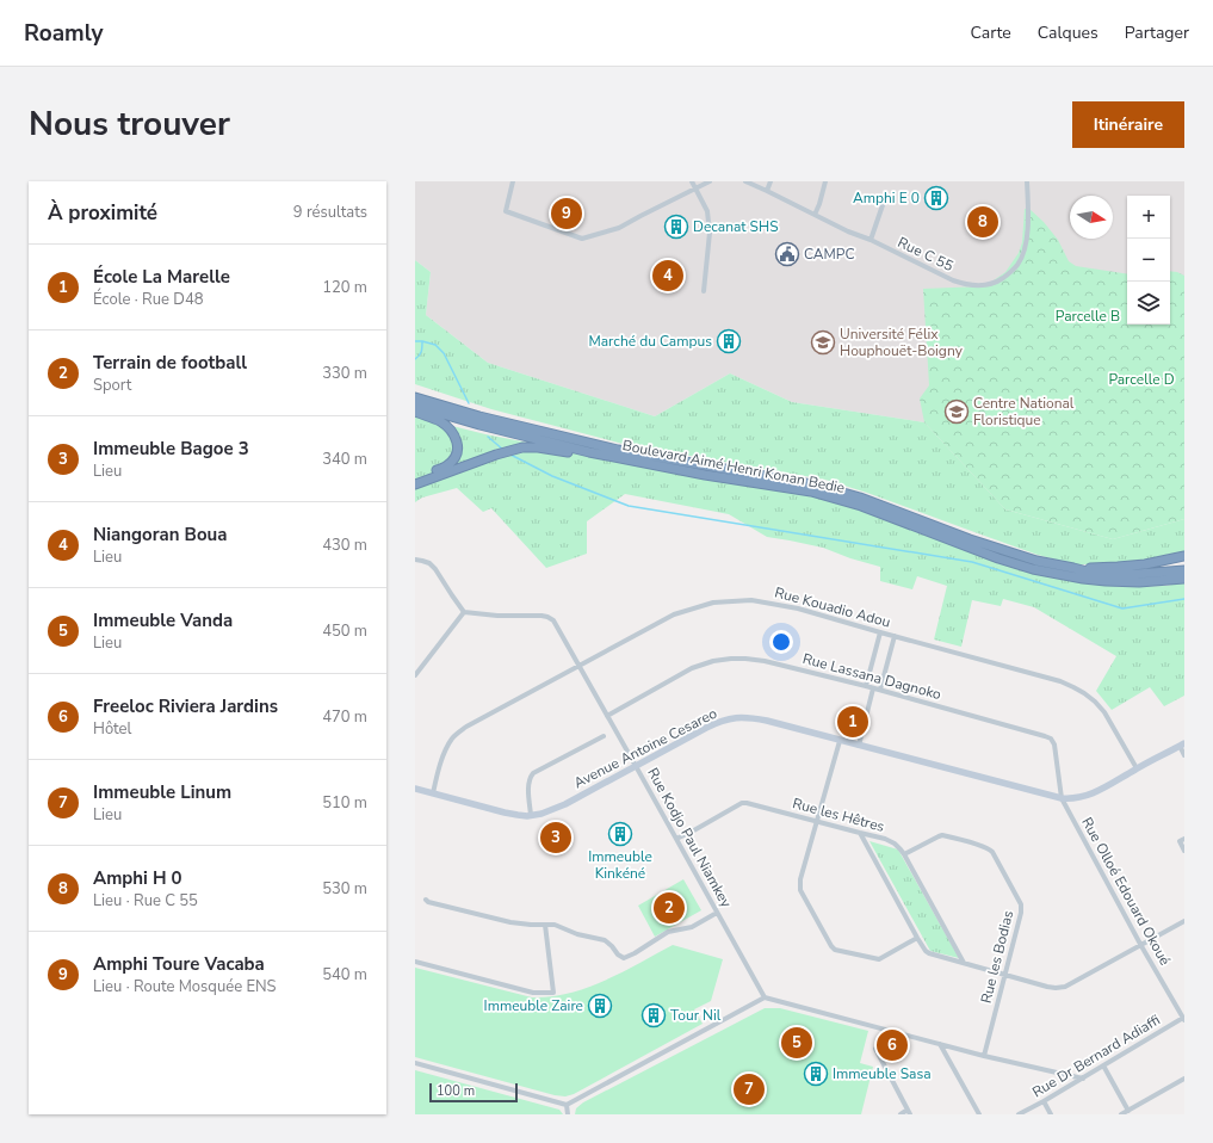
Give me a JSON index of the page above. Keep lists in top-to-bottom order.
{
  "streets": {
    "highway": ["Boulevard Aimé Henri Konan Bedie"],
    "street": [
      "Rue C 55",
      "Rue Kouadio Adou",
      "Rue Lassana Dagnoko",
      "Avenue Antoine Cesareo",
      "Rue les Hêtres",
      "Rue Kodjo Paul Niamkey",
      "Rue Olloé Edouard Okoué",
      "Rue les Bodias",
      "Rue Dr Bernard Adiaffi"
    ]
  },
  "crossings": [
    ["Rue Kouadio Adou", "Avenue Antoine Cesareo"],
    ["Rue Kouadio Adou", "Rue Kodjo Paul Niamkey"],
    ["Rue Lassana Dagnoko", "Avenue Antoine Cesareo"],
    ["Rue Lassana Dagnoko", "Rue Kodjo Paul Niamkey"],
    ["Rue Lassana Dagnoko", "Rue Olloé Edouard Okoué"],
    ["Avenue Antoine Cesareo", "Rue Kodjo Paul Niamkey"],
    ["Avenue Antoine Cesareo", "Rue Olloé Edouard Okoué"],
    ["Rue les Hêtres", "Rue Kodjo Paul Niamkey"],
    ["Rue les Hêtres", "Rue les Bodias"],
    ["Rue Olloé Edouard Okoué", "Rue Dr Bernard Adiaffi"]
  ],
  "parks": ["Parcelle B", "Parcelle D"],
  "places": {
    "building": [
      "Amphi E 0",
      "Decanat SHS",
      "Marché du Campus",
      "Immeuble Kinkéné",
      "Immeuble Zaire",
      "Tour Nil",
      "Immeuble Sasa"
    ],
    "public building": ["CAMPC"],
    "school or university": ["Université Félix Houphouët-Boigny", "Centre National Floristique"]
  },
  "scale_bar": "100 m",
  "north": "right",
  "page": {
    "header": "Roamly",
    "nav": ["Carte", "Calques", "Partager"],
    "title": "Nous trouver",
    "buttons": "Itinéraire",
    "heading": ["À proximité", "9 résultats"],
    "map_buttons": ["+", "−"],
    "pins": [
      "9",
      "8",
      "4",
      "1",
      "3",
      "2",
      "5",
      "6",
      "7"
    ],
    "list": [
      {
        "mark": "1",
        "name": "École La Marelle",
        "note": "École · Rue D48",
        "value": "120 m"
      },
      {
        "mark": "2",
        "name": "Terrain de football",
        "note": "Sport",
        "value": "330 m"
      },
      {
        "mark": "3",
        "name": "Immeuble Bagoe 3",
        "note": "Lieu",
        "value": "340 m"
      },
      {
        "mark": "4",
        "name": "Niangoran Boua",
        "note": "Lieu",
        "value": "430 m"
      },
      {
        "mark": "5",
        "name": "Immeuble Vanda",
        "note": "Lieu",
        "value": "450 m"
      },
      {
        "mark": "6",
        "name": "Freeloc Riviera Jardins",
        "note": "Hôtel",
        "value": "470 m"
      },
      {
        "mark": "7",
        "name": "Immeuble Linum",
        "note": "Lieu",
        "value": "510 m"
      },
      {
        "mark": "8",
        "name": "Amphi H 0",
        "note": "Lieu · Rue C 55",
        "value": "530 m"
      },
      {
        "mark": "9",
        "name": "Amphi Toure Vacaba",
        "note": "Lieu · Route Mosquée ENS",
        "value": "540 m"
      }
    ],
    "scale": "100 m"
  }
}
